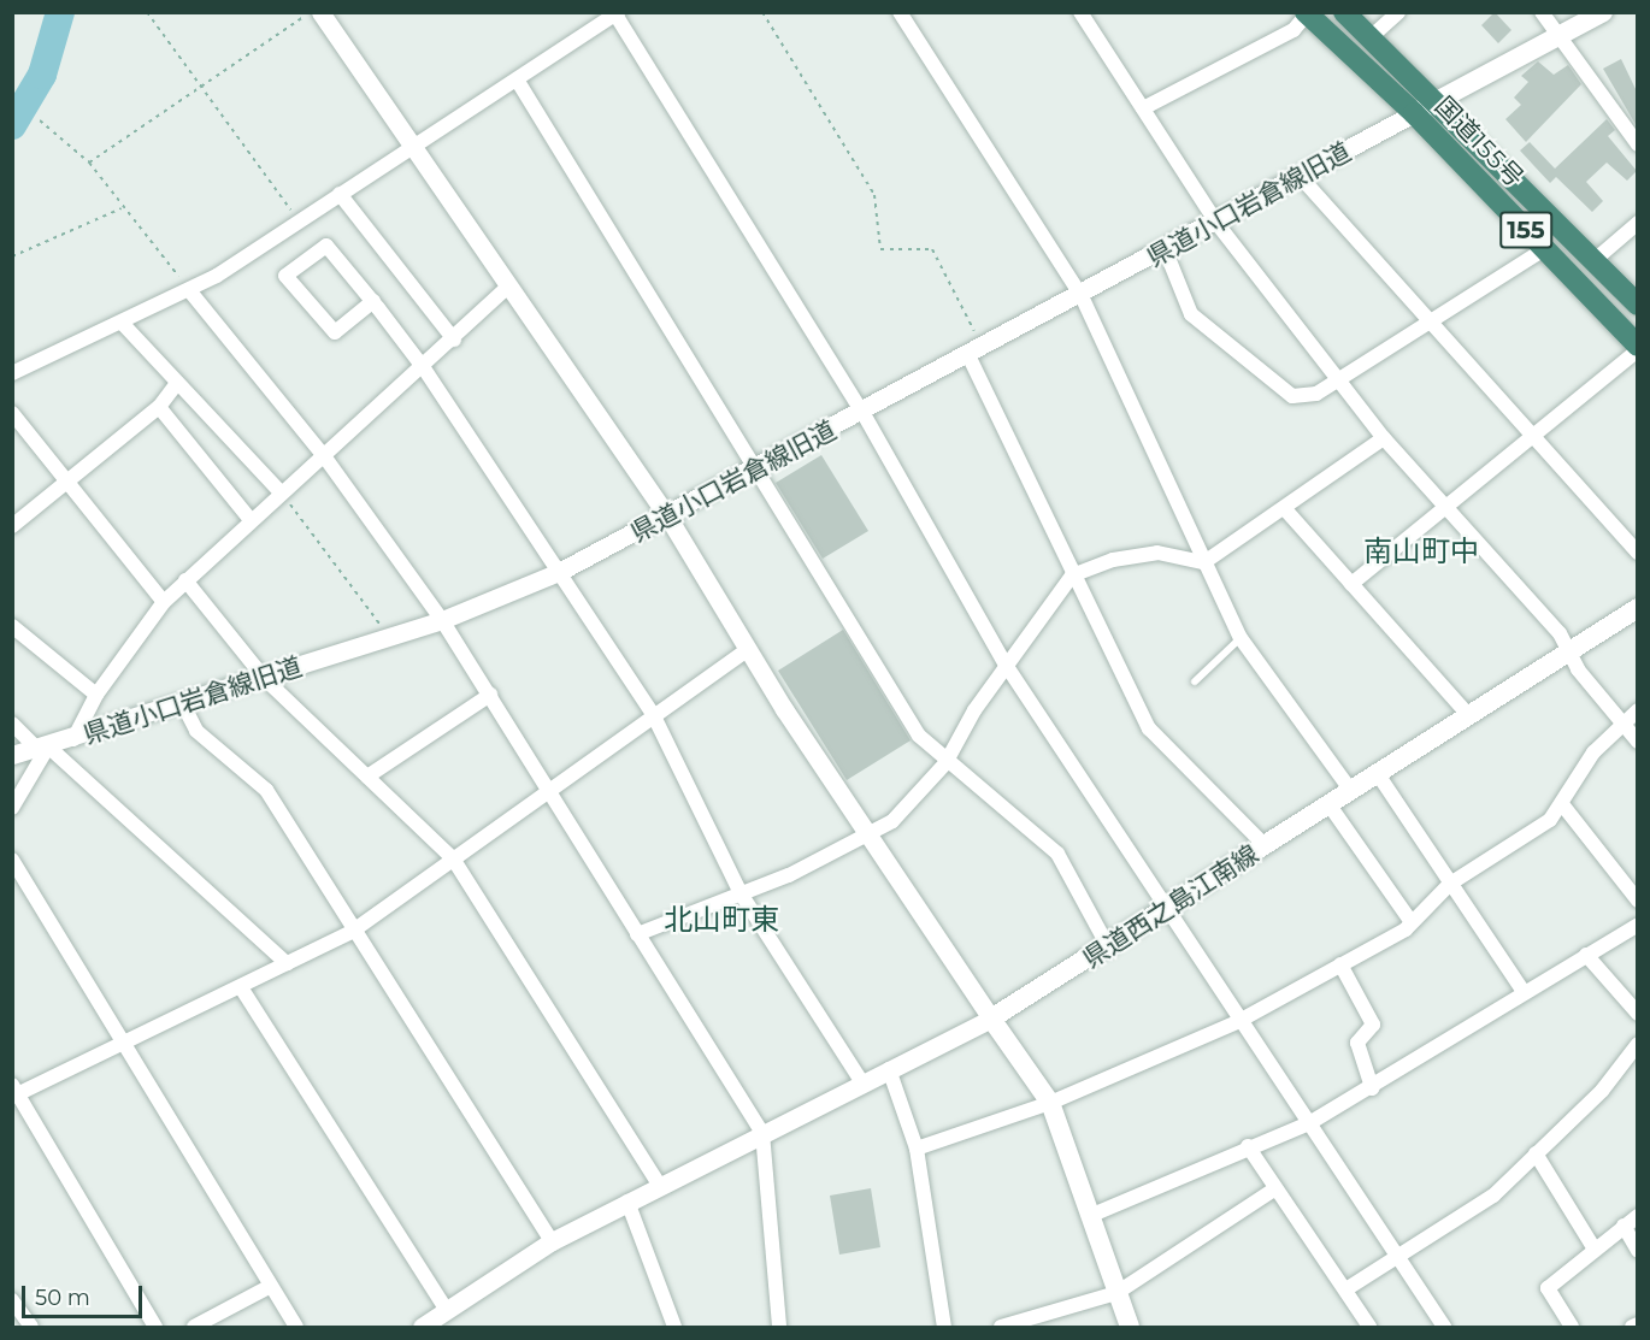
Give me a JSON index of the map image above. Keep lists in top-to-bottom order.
{
  "streets": {
    "highway": ["国道155号", "155"],
    "main road": ["県道西之島江南線"],
    "street": ["県道小口岩倉線旧道"]
  },
  "crossings": [
    ["国道155号", "県道小口岩倉線旧道"]
  ],
  "districts": ["南山町中", "北山町東"],
  "scale_bar": "50 m"
}
